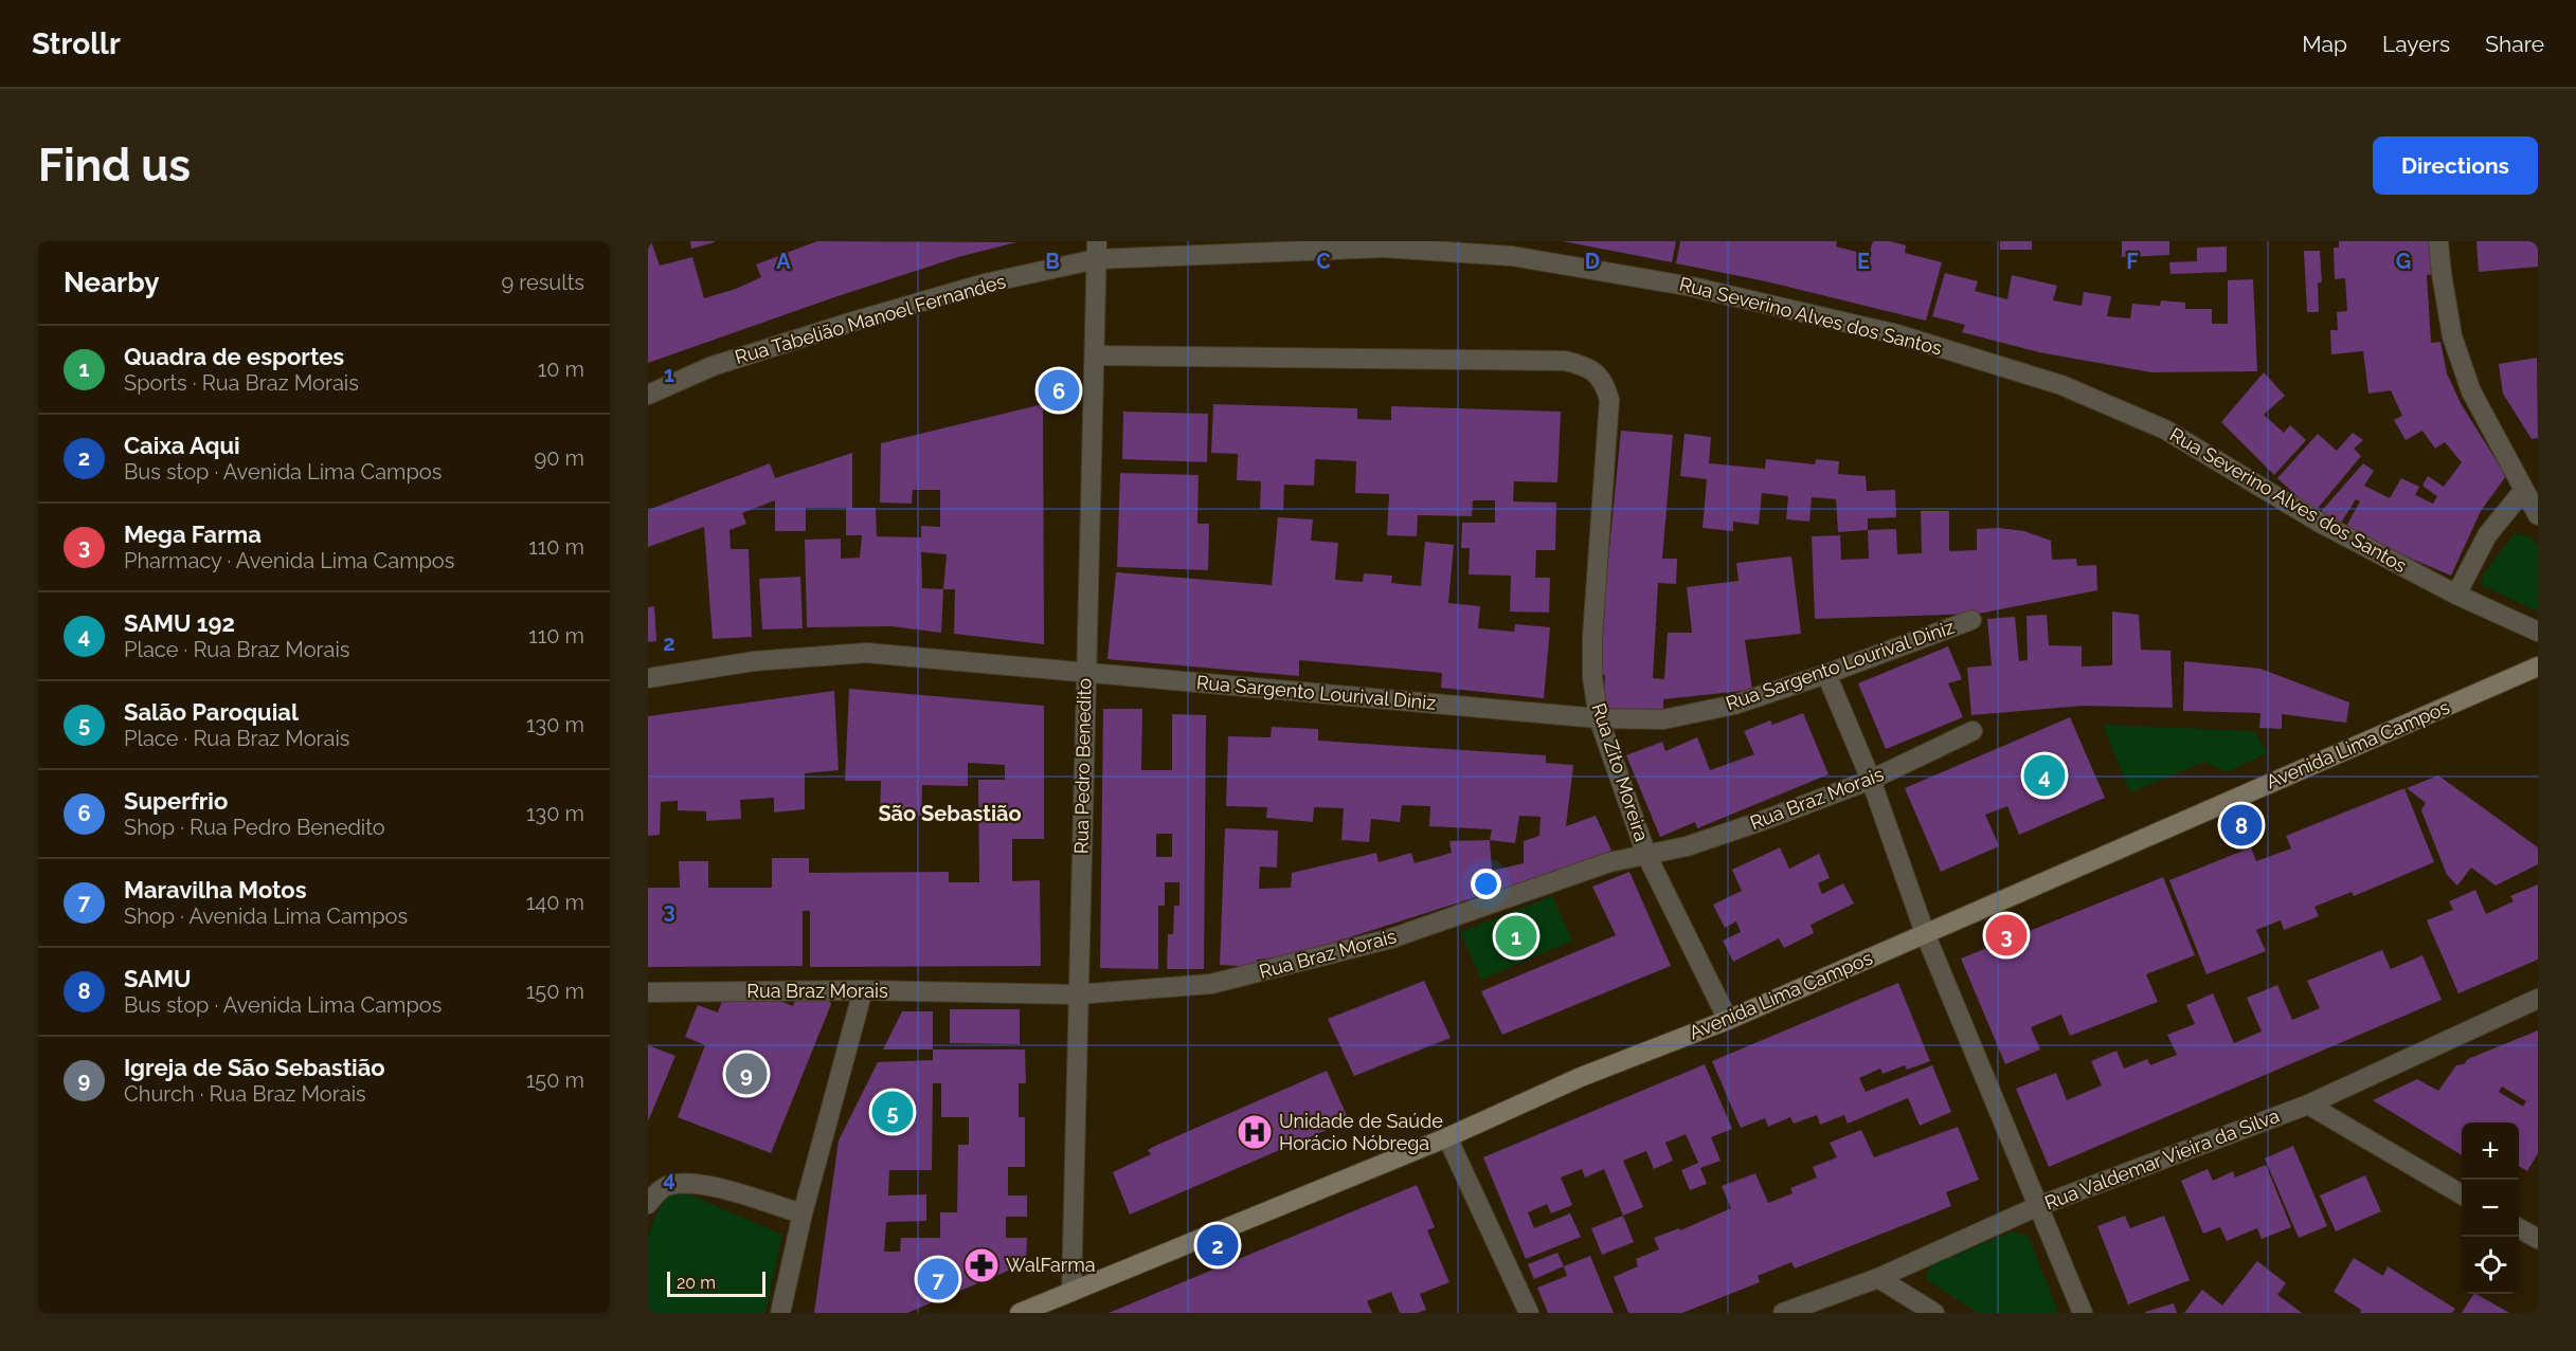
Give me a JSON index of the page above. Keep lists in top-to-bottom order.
{
  "streets": {
    "main road": ["Avenida Lima Campos"],
    "street": [
      "Rua Severino Alves dos Santos",
      "Rua Tabelião Manoel Fernandes",
      "Rua Sargento Lourival Diniz",
      "Rua Pedro Benedito",
      "Rua Zito Moreira",
      "Rua Braz Morais",
      "Rua Valdemar Vieira da Silva"
    ]
  },
  "crossings": [
    ["Rua Severino Alves dos Santos", "Rua Tabelião Manoel Fernandes"],
    ["Rua Severino Alves dos Santos", "Rua Pedro Benedito"],
    ["Rua Tabelião Manoel Fernandes", "Rua Pedro Benedito"],
    ["Rua Sargento Lourival Diniz", "Rua Pedro Benedito"],
    ["Rua Sargento Lourival Diniz", "Rua Zito Moreira"],
    ["Avenida Lima Campos", "Rua Pedro Benedito"],
    ["Avenida Lima Campos", "Rua Zito Moreira"],
    ["Rua Pedro Benedito", "Rua Zito Moreira"],
    ["Rua Pedro Benedito", "Rua Braz Morais"],
    ["Rua Zito Moreira", "Rua Braz Morais"]
  ],
  "districts": ["São Sebastião"],
  "places": {
    "hospital": ["Unidade de Saúde Horácio Nóbrega"],
    "pharmacy": ["WalFarma"]
  },
  "scale_bar": "20 m",
  "page": {
    "header": "Strollr",
    "nav": ["Map", "Layers", "Share"],
    "buttons": "Directions",
    "title": "Find us",
    "heading": ["Nearby", "9 results"],
    "list": [
      {
        "mark": "1",
        "name": "Quadra de esportes",
        "note": "Sports · Rua Braz Morais",
        "value": "10 m"
      },
      {
        "mark": "2",
        "name": "Caixa Aqui",
        "note": "Bus stop · Avenida Lima Campos",
        "value": "90 m"
      },
      {
        "mark": "3",
        "name": "Mega Farma",
        "note": "Pharmacy · Avenida Lima Campos",
        "value": "110 m"
      },
      {
        "mark": "4",
        "name": "SAMU 192",
        "note": "Place · Rua Braz Morais",
        "value": "110 m"
      },
      {
        "mark": "5",
        "name": "Salão Paroquial",
        "note": "Place · Rua Braz Morais",
        "value": "130 m"
      },
      {
        "mark": "6",
        "name": "Superfrio",
        "note": "Shop · Rua Pedro Benedito",
        "value": "130 m"
      },
      {
        "mark": "7",
        "name": "Maravilha Motos",
        "note": "Shop · Avenida Lima Campos",
        "value": "140 m"
      },
      {
        "mark": "8",
        "name": "SAMU",
        "note": "Bus stop · Avenida Lima Campos",
        "value": "150 m"
      },
      {
        "mark": "9",
        "name": "Igreja de São Sebastião",
        "note": "Church · Rua Braz Morais",
        "value": "150 m"
      }
    ],
    "pins": [
      "6",
      "4",
      "8",
      "3",
      "1",
      "9",
      "5",
      "2",
      "7"
    ],
    "map_buttons": ["+", "−"],
    "scale": "20 m"
  },
  "grid": {
    "columns": [
      "A",
      "B",
      "C",
      "D",
      "E",
      "F",
      "G"
    ],
    "rows": [
      "1",
      "2",
      "3",
      "4"
    ]
  }
}
